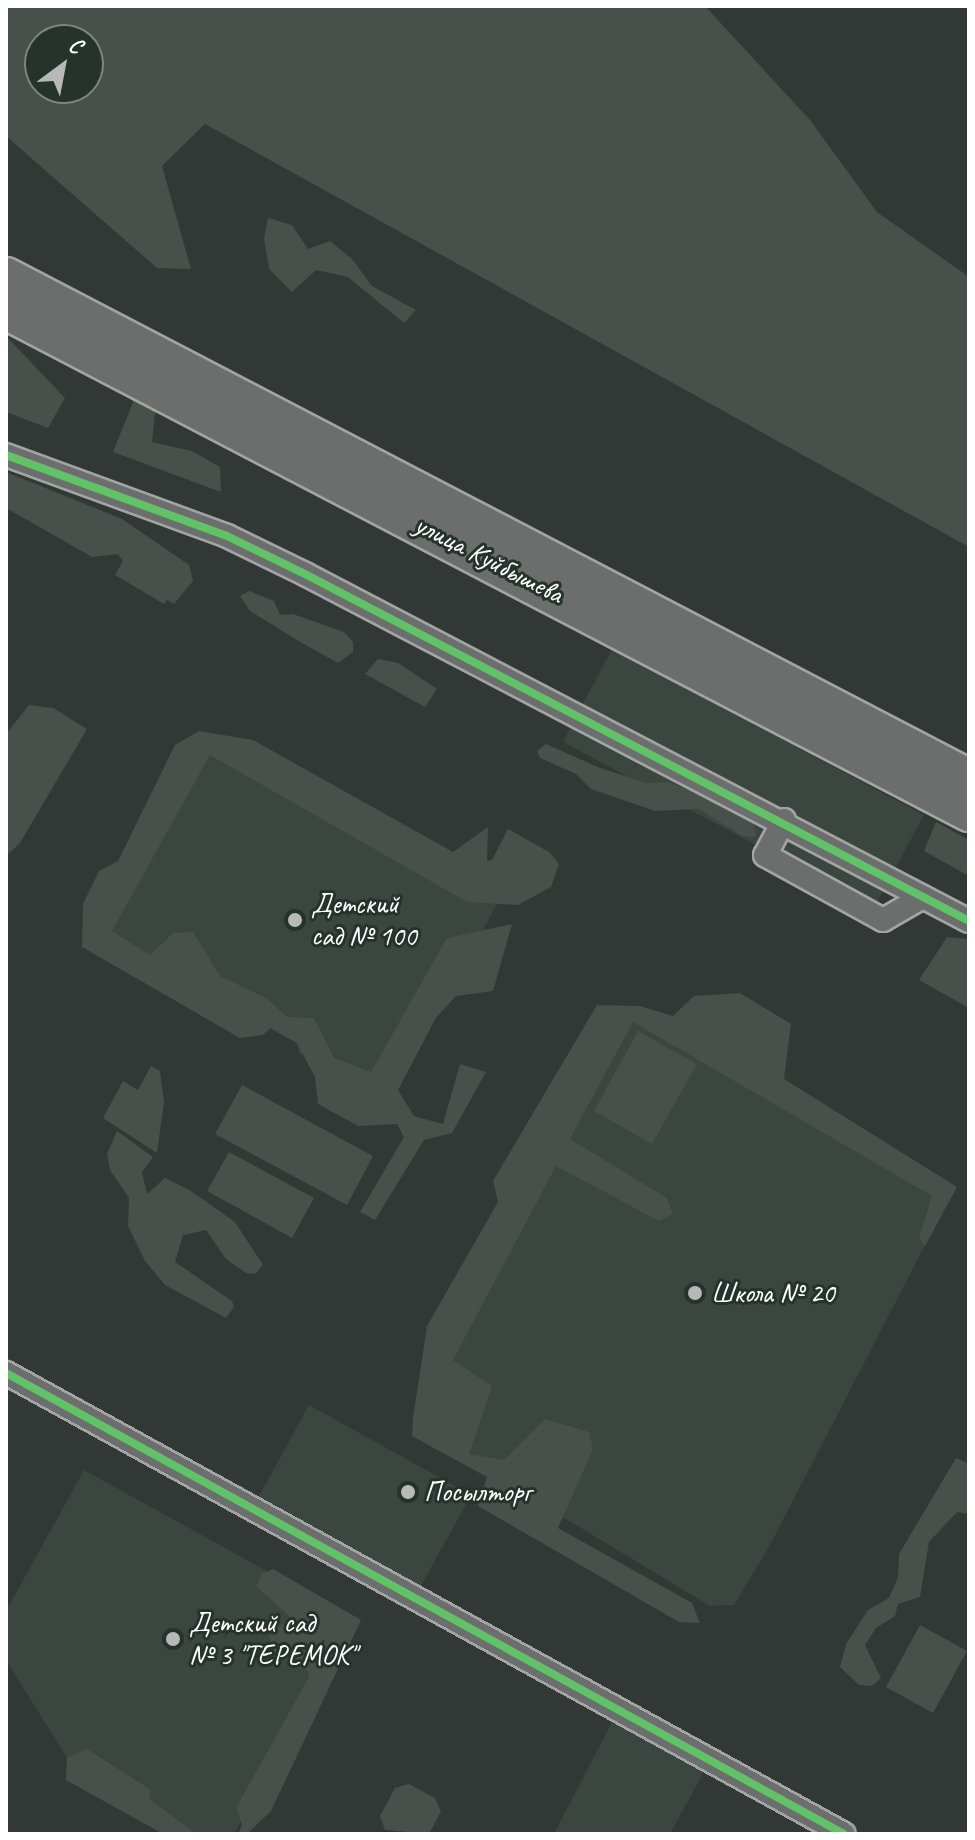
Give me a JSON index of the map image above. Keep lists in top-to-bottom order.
{
  "streets": {
    "highway": ["улица Куйбышева"]
  },
  "places": [
    "Детский сад № 100",
    "Школа № 20",
    "Посылторг",
    "Детский сад № 3 \"ТЕРЕМОК\""
  ],
  "north": "top right"
}
